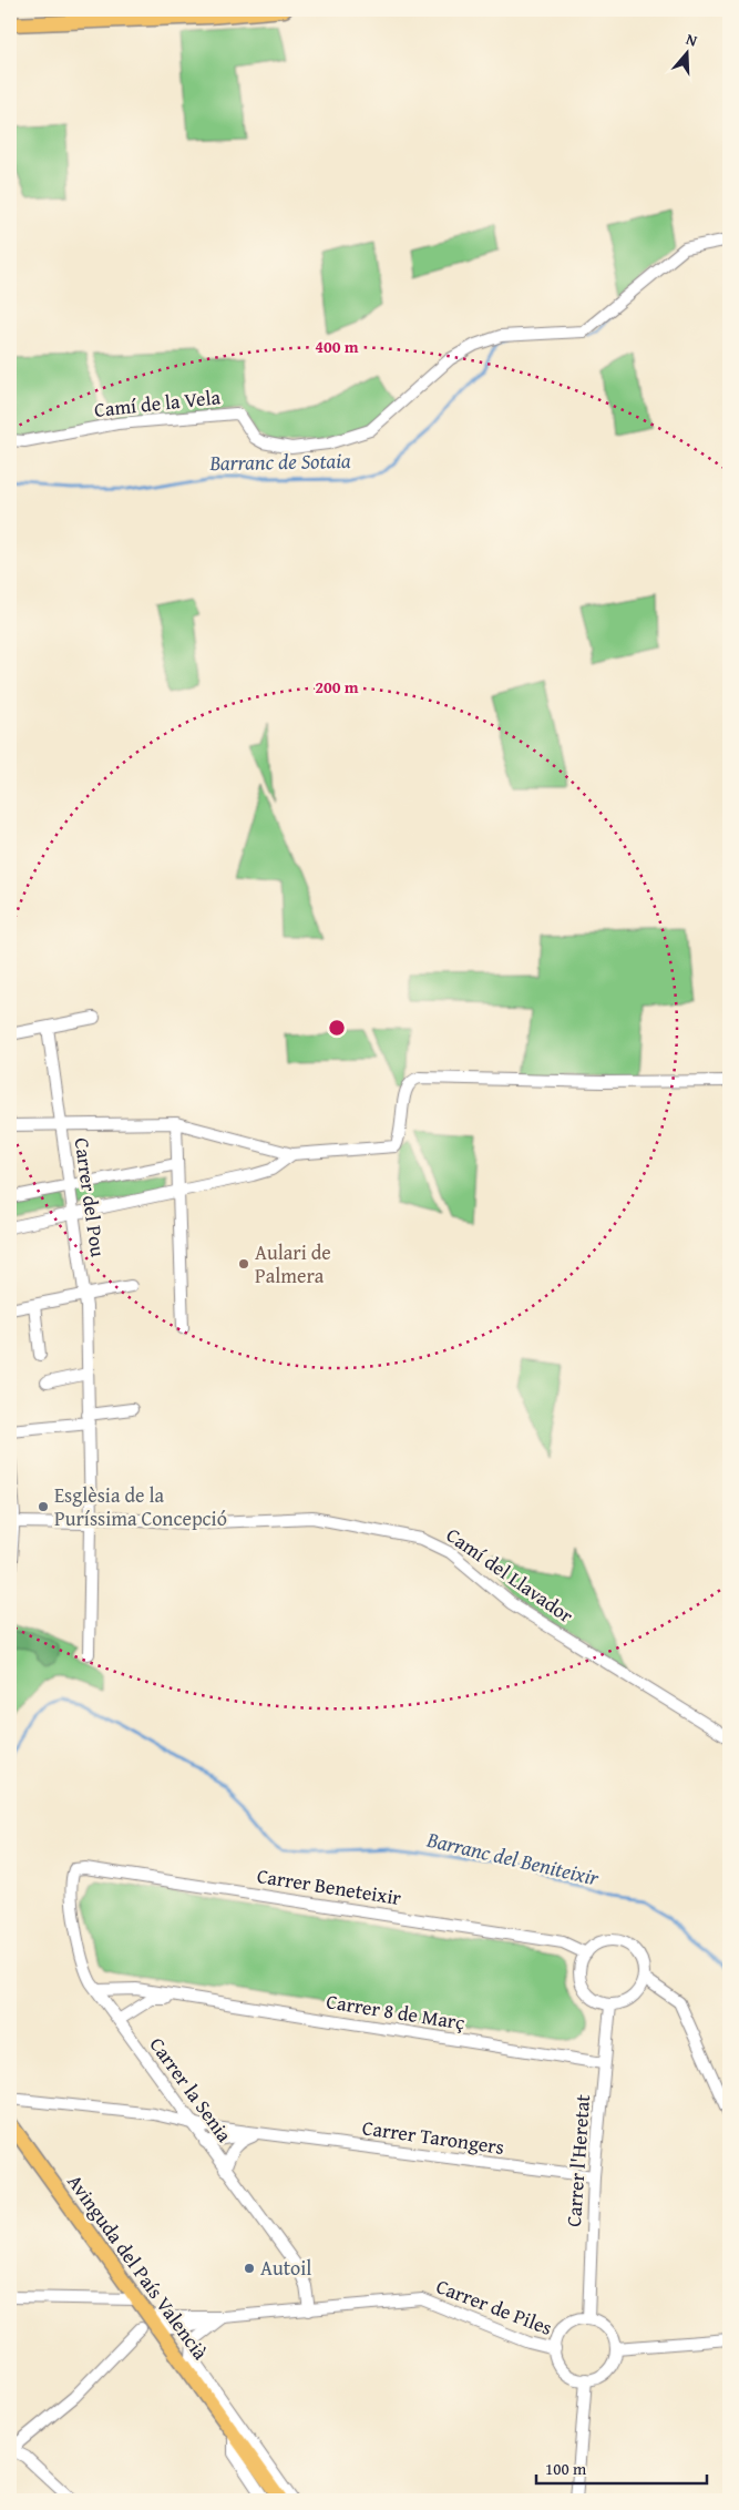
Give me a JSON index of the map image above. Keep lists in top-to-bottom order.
{
  "streets": {
    "main road": ["Avinguda del País Valencià"],
    "street": [
      "Camí de la Vela",
      "Carrer del Pou",
      "Camí del Llavador",
      "Carrer Beneteixir",
      "Carrer 8 de Març",
      "Carrer la Senia",
      "Carrer Tarongers",
      "Carrer l'Heretat",
      "Carrer de Piles"
    ]
  },
  "crossings": [
    ["Carrer del Pou", "Camí del Llavador"],
    ["Carrer Beneteixir", "Carrer la Senia"],
    ["Carrer Beneteixir", "Carrer l'Heretat"],
    ["Carrer 8 de Març", "Carrer la Senia"],
    ["Carrer 8 de Març", "Carrer l'Heretat"],
    ["Carrer la Senia", "Carrer Tarongers"],
    ["Carrer la Senia", "Carrer de Piles"],
    ["Carrer Tarongers", "Carrer l'Heretat"],
    ["Carrer l'Heretat", "Carrer de Piles"],
    ["Avinguda del País Valencià", "Carrer de Piles"]
  ],
  "water": ["Barranc de Sotaia", "Barranc del Beniteixir"],
  "places": ["Aulari de Palmera", "Esglèsia de la Puríssima Concepció", "Autoil"],
  "scale_bar": "100 m",
  "north": "top",
  "rings": ["400 m", "200 m"]
}
